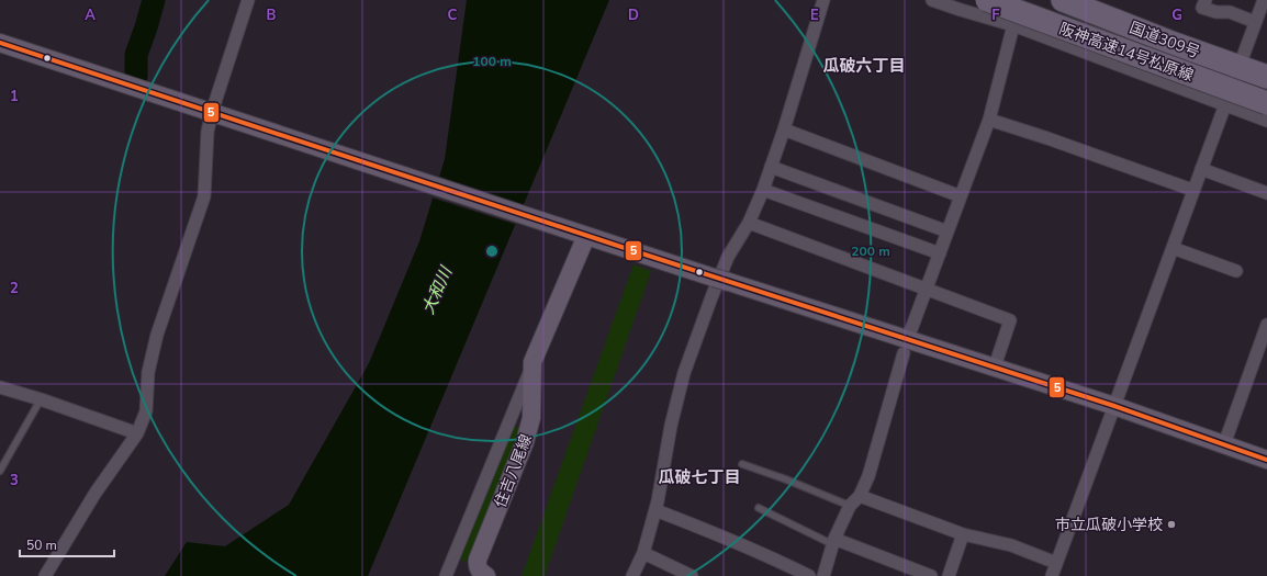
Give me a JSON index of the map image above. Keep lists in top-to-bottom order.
{
  "streets": {
    "highway": ["国道309号", "阪神高速14号松原線"],
    "main road": ["住吉八尾線"]
  },
  "districts": ["瓜破六丁目", "瓜破七丁目"],
  "water": ["大和川"],
  "places": ["市立瓜破小学校"],
  "lines": ["transit line 5"],
  "scale_bar": "50 m",
  "grid": {
    "columns": [
      "A",
      "B",
      "C",
      "D",
      "E",
      "F",
      "G"
    ],
    "rows": ["1", "2", "3"]
  },
  "rings": ["100 m", "200 m"]
}
